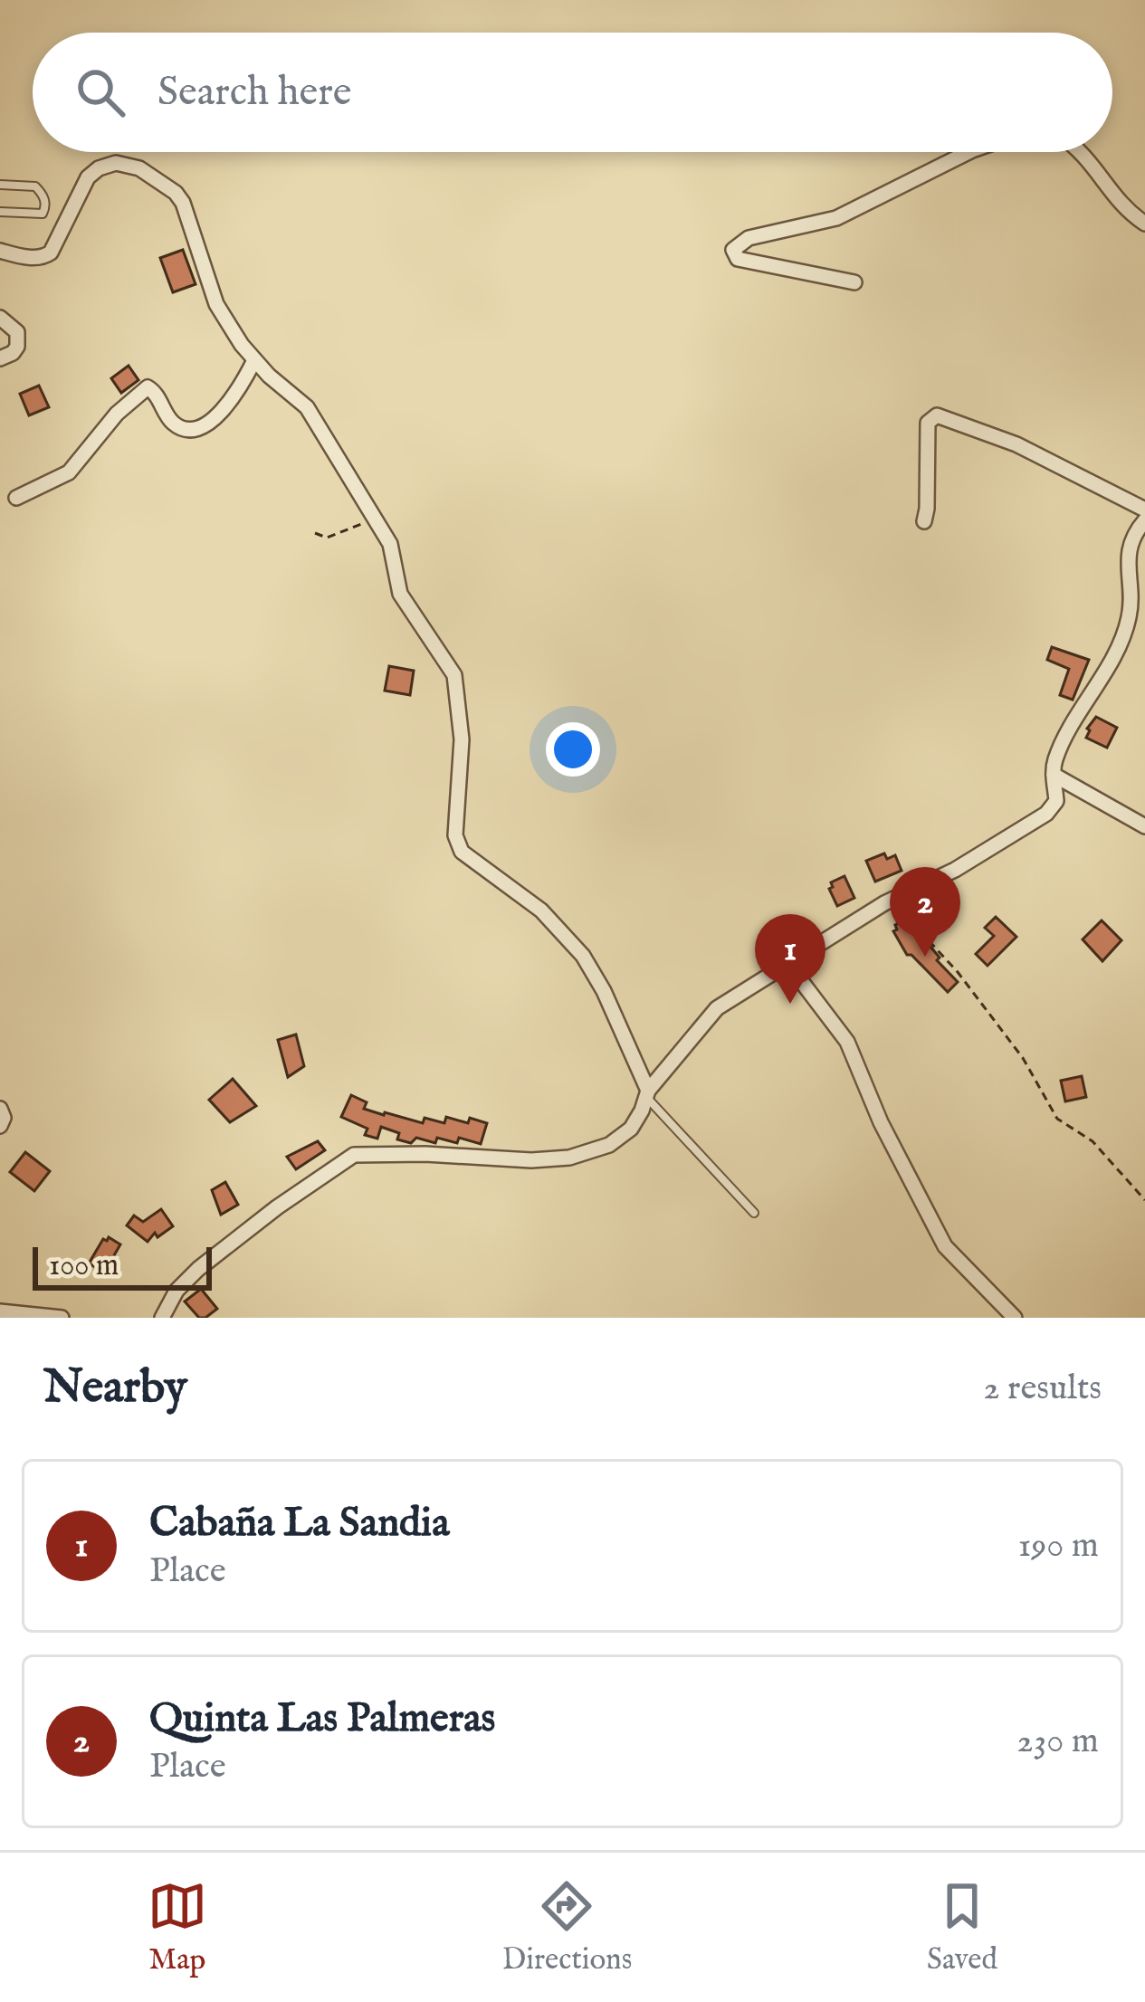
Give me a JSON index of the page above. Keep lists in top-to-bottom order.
{
  "scale_bar": "100 m",
  "page": {
    "search": "Search here",
    "pins": ["2", "1"],
    "scale": "100 m",
    "heading": ["Nearby", "2 results"],
    "list": [
      {
        "mark": "1",
        "name": "Cabaña La Sandia",
        "note": "Place",
        "value": "190 m"
      },
      {
        "mark": "2",
        "name": "Quinta Las Palmeras",
        "note": "Place",
        "value": "230 m"
      }
    ],
    "nav": ["Map", "Directions", "Saved"]
  }
}
